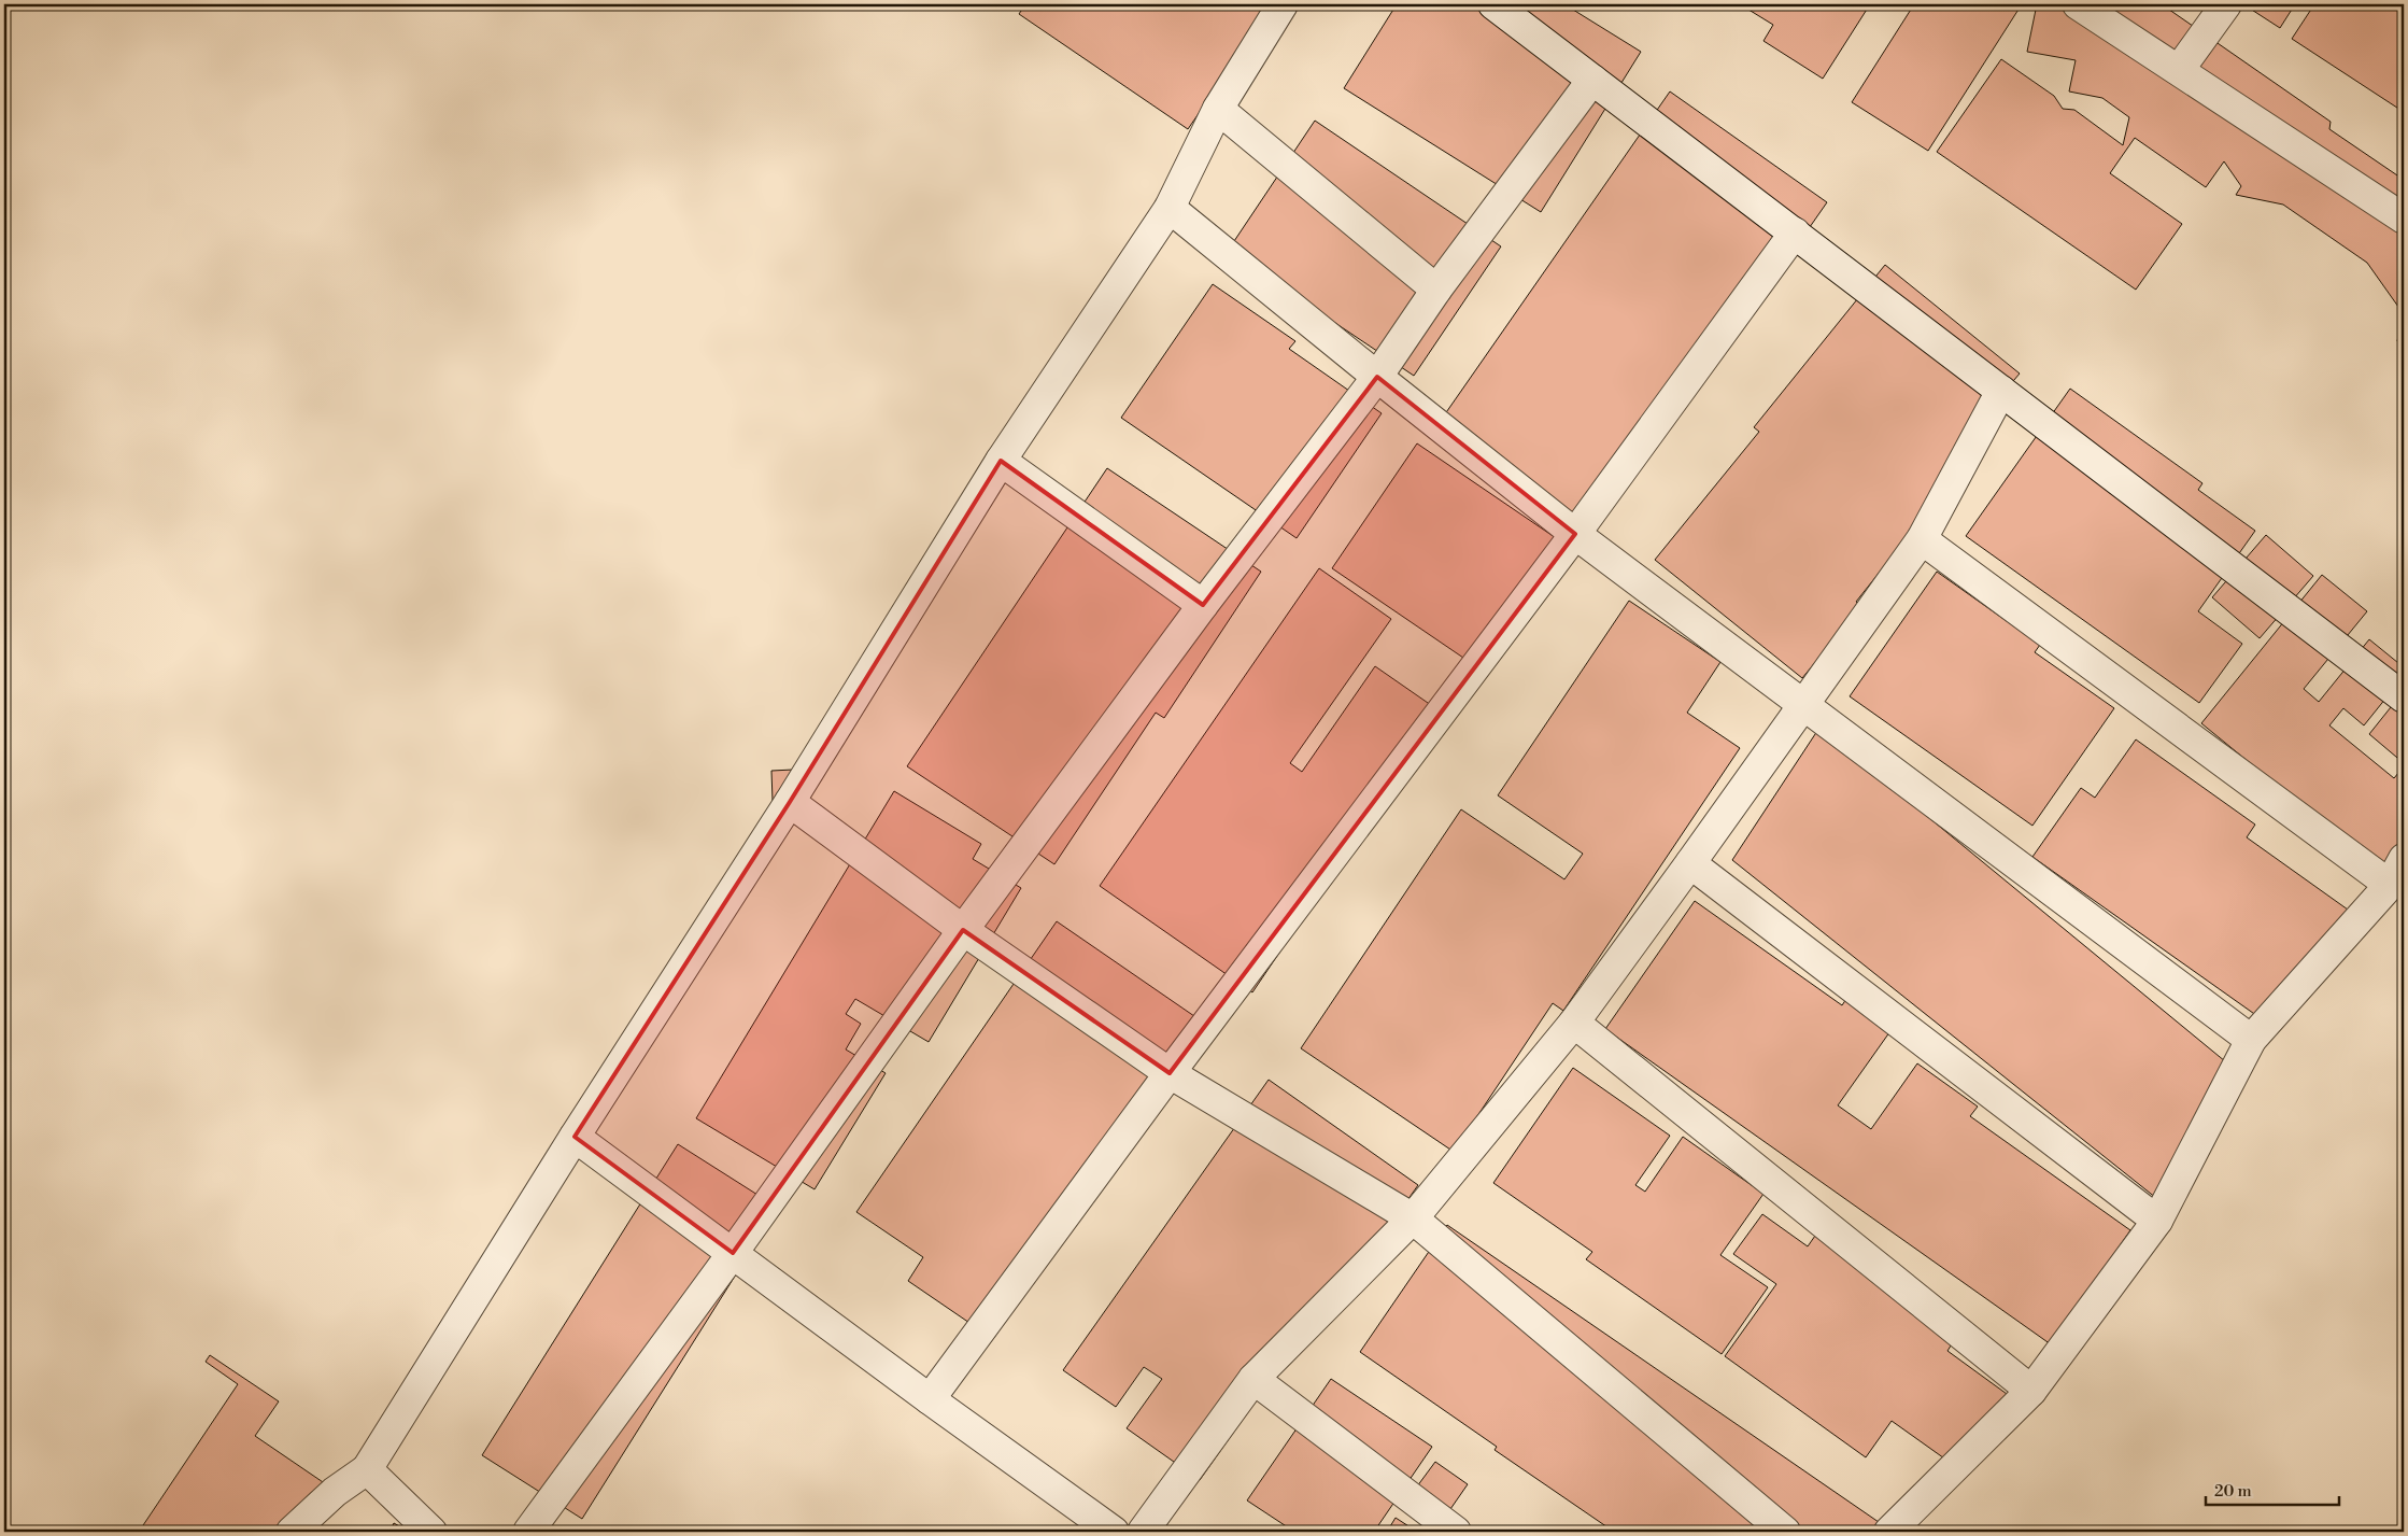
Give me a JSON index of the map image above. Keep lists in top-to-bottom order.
{
  "scale_bar": "20 m"
}
